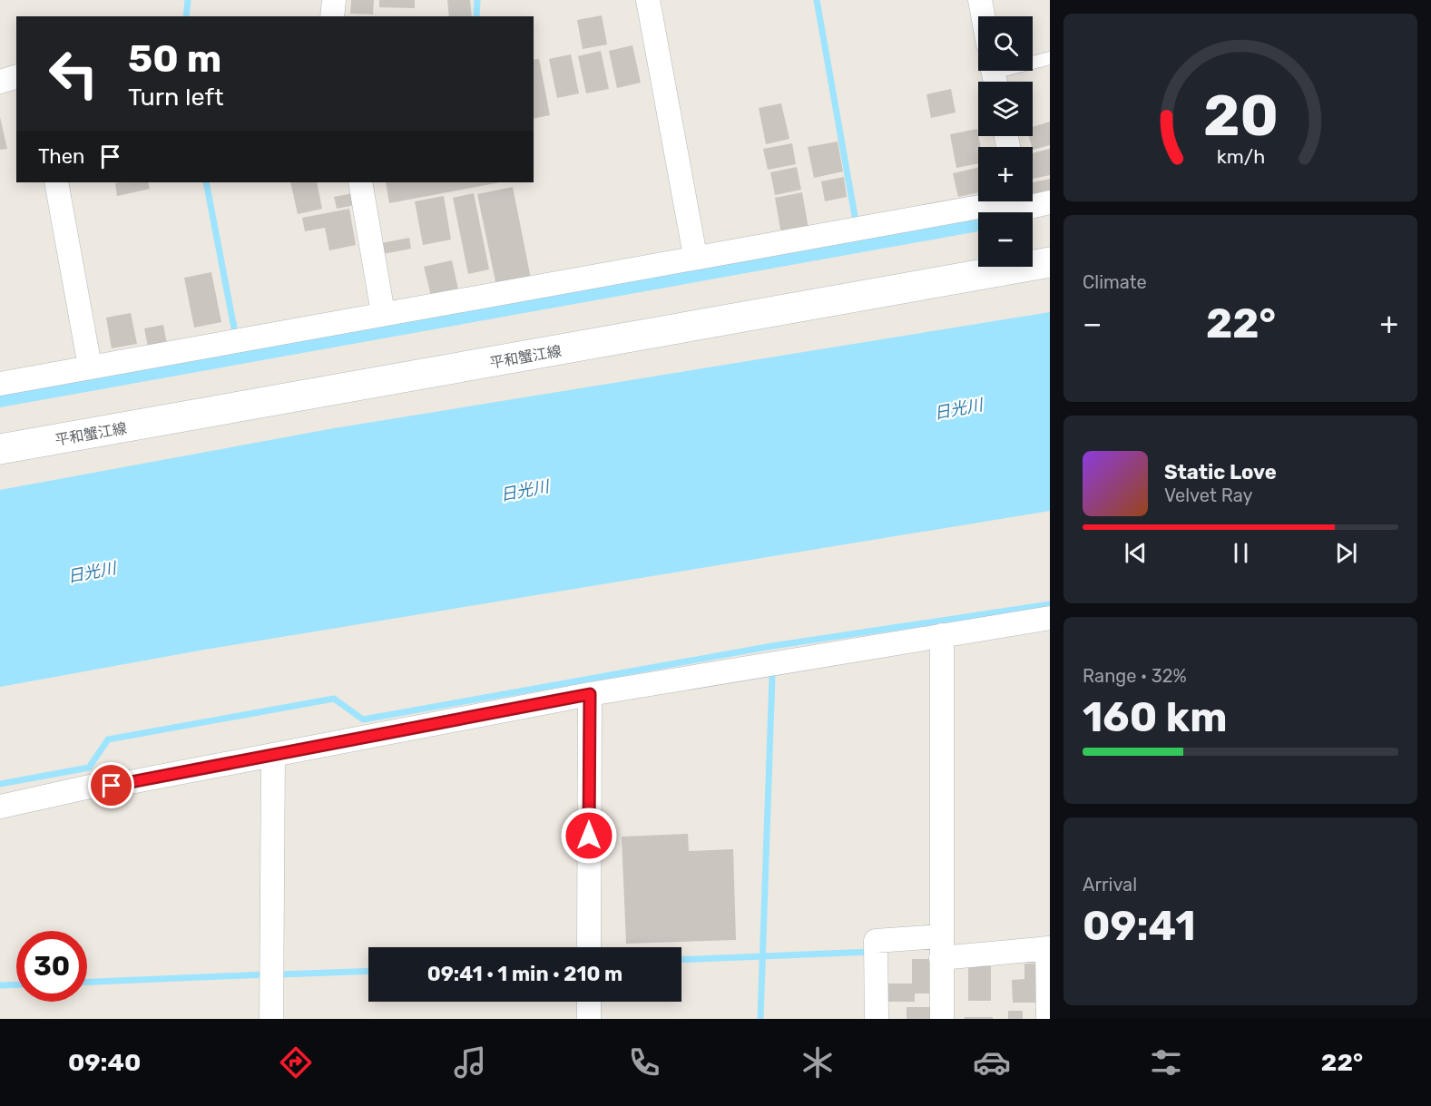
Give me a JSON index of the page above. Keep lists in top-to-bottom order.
{
  "streets": {
    "main road": ["平和蟹江線"]
  },
  "water": ["日光川"],
  "page": {
    "map_buttons": ["+", "−"],
    "turn": ["50 m", "Turn left"],
    "then": "Then",
    "tile": [
      "Climate",
      ["Range · 32%", "160 km"],
      ["Arrival", "09:41"]
    ],
    "heat": ["−", "22°", "+"],
    "song": ["Static Love", "Velvet Ray"],
    "limit": "30",
    "trip": "09:41 · 1 min · 210 m",
    "tabs": ["09:40", "22°"],
    "gauge": ["20", "km/h"]
  }
}
